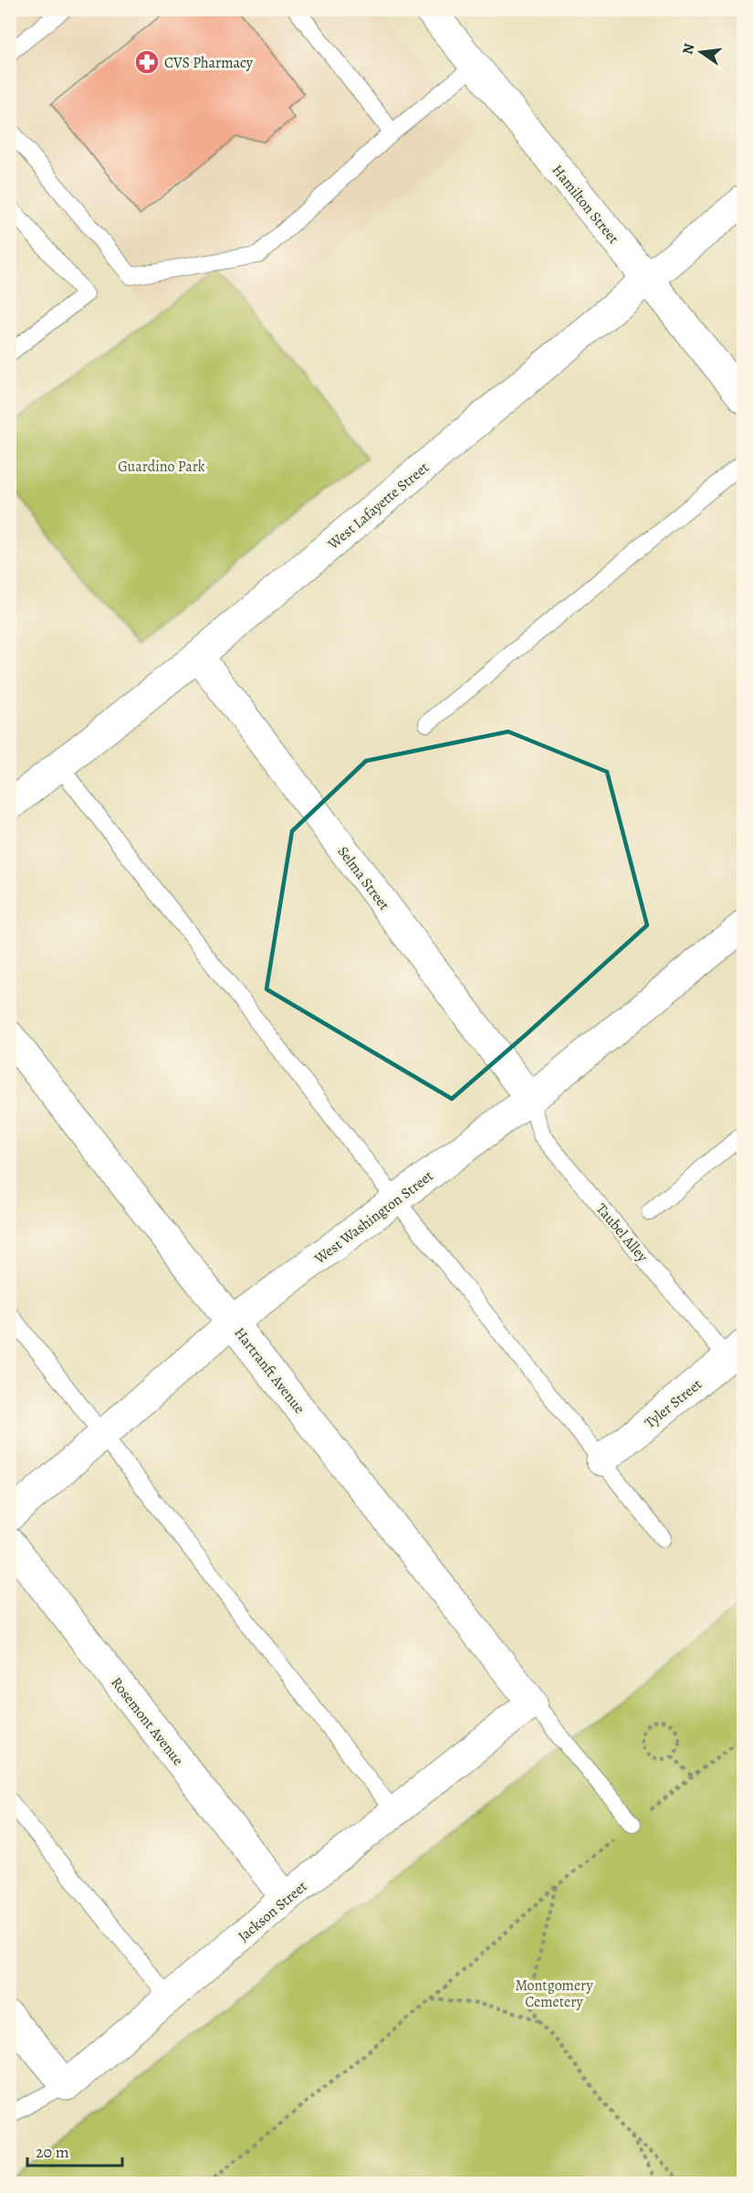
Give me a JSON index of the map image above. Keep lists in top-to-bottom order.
{
  "streets": {
    "street": [
      "Hamilton Street",
      "West Lafayette Street",
      "Selma Street",
      "West Washington Street",
      "Hartranft Avenue",
      "Tyler Street",
      "Rosemont Avenue",
      "Jackson Street"
    ],
    "lane": ["Taubel Alley"]
  },
  "crossings": [
    ["Hamilton Street", "West Lafayette Street"],
    ["West Lafayette Street", "Selma Street"],
    ["Selma Street", "West Washington Street"],
    ["Selma Street", "Taubel Alley"],
    ["West Washington Street", "Taubel Alley"],
    ["West Washington Street", "Hartranft Avenue"],
    ["Taubel Alley", "Tyler Street"],
    ["Hartranft Avenue", "Jackson Street"],
    ["Rosemont Avenue", "Jackson Street"]
  ],
  "parks": ["Guardino Park", "Montgomery Cemetery"],
  "places": {
    "pharmacy": ["CVS Pharmacy"]
  },
  "scale_bar": "20 m",
  "north": "left"
}
